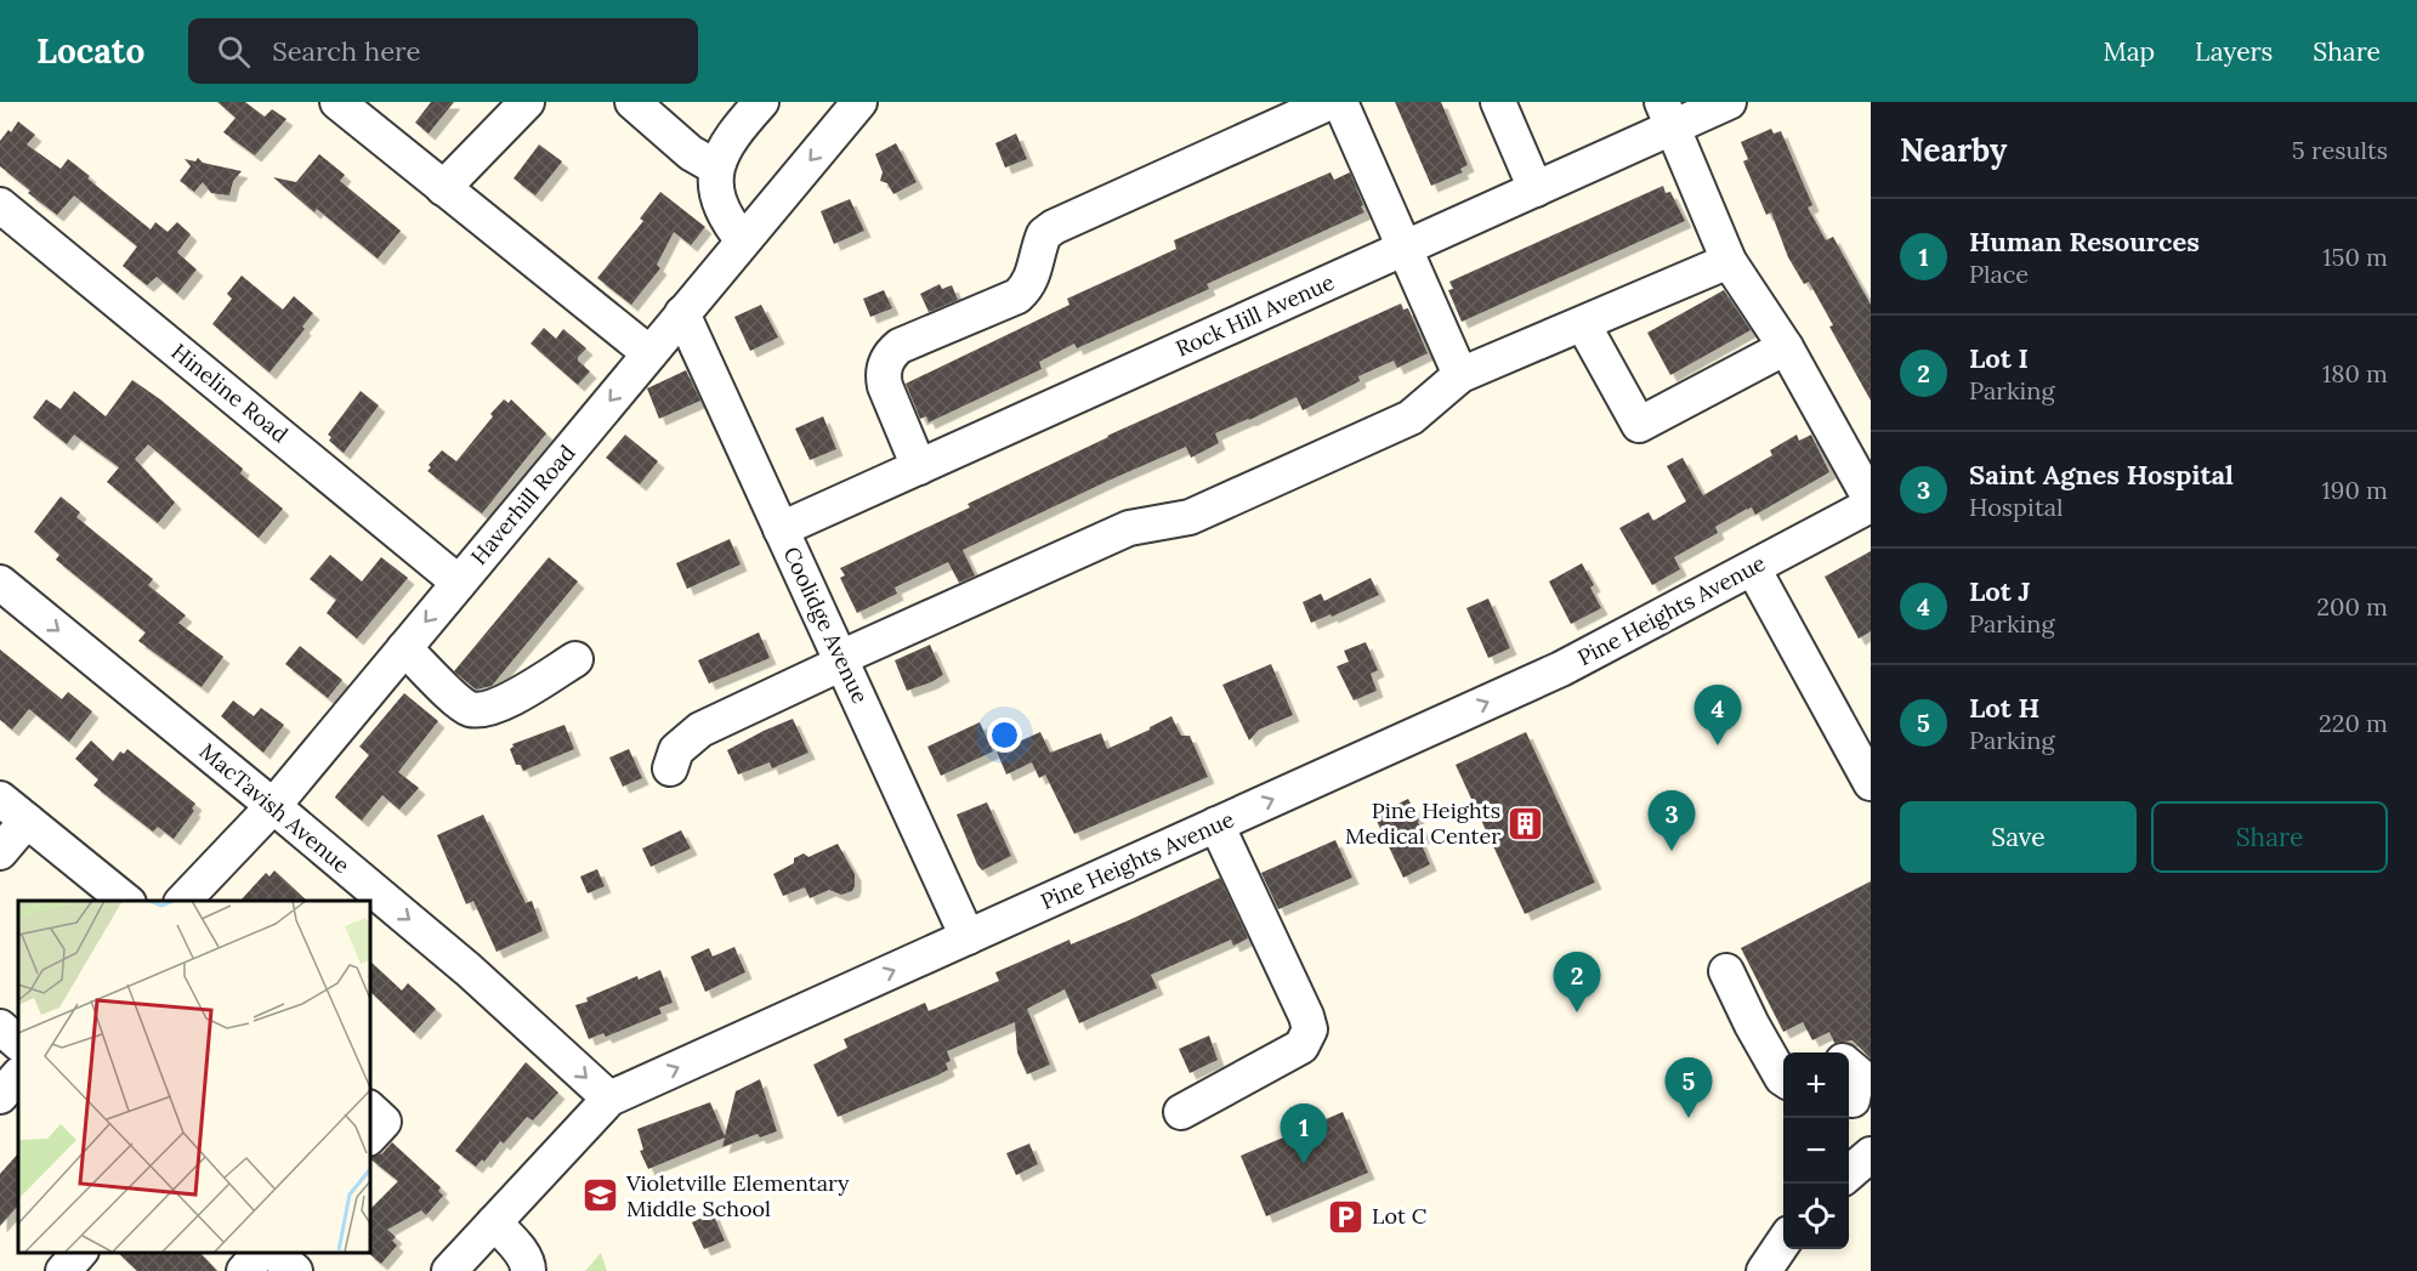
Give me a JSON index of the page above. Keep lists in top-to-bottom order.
{
  "streets": {
    "street": [
      "Rock Hill Avenue",
      "Hineline Road",
      "Haverhill Road",
      "Pine Heights Avenue",
      "Coolidge Avenue",
      "MacTavish Avenue"
    ]
  },
  "crossings": [
    ["Rock Hill Avenue", "Coolidge Avenue"],
    ["Hineline Road", "Haverhill Road"],
    ["Haverhill Road", "Coolidge Avenue"],
    ["Haverhill Road", "MacTavish Avenue"],
    ["Pine Heights Avenue", "Coolidge Avenue"],
    ["Pine Heights Avenue", "MacTavish Avenue"]
  ],
  "one_way": ["MacTavish Avenue"],
  "places": {
    "building": ["Pine Heights Medical Center"],
    "school or university": ["Violetville Elementary Middle School"],
    "parking": ["Lot C"]
  },
  "page": {
    "header": "Locato",
    "search": "Search here",
    "nav": ["Map", "Layers", "Share"],
    "heading": ["Nearby", "5 results"],
    "list": [
      {
        "mark": "1",
        "name": "Human Resources",
        "note": "Place",
        "value": "150 m"
      },
      {
        "mark": "2",
        "name": "Lot I",
        "note": "Parking",
        "value": "180 m"
      },
      {
        "mark": "3",
        "name": "Saint Agnes Hospital",
        "note": "Hospital",
        "value": "190 m"
      },
      {
        "mark": "4",
        "name": "Lot J",
        "note": "Parking",
        "value": "200 m"
      },
      {
        "mark": "5",
        "name": "Lot H",
        "note": "Parking",
        "value": "220 m"
      }
    ],
    "pins": [
      "4",
      "3",
      "2",
      "5",
      "1"
    ],
    "buttons": ["Save", "Share"],
    "map_buttons": ["+", "−"]
  }
}
